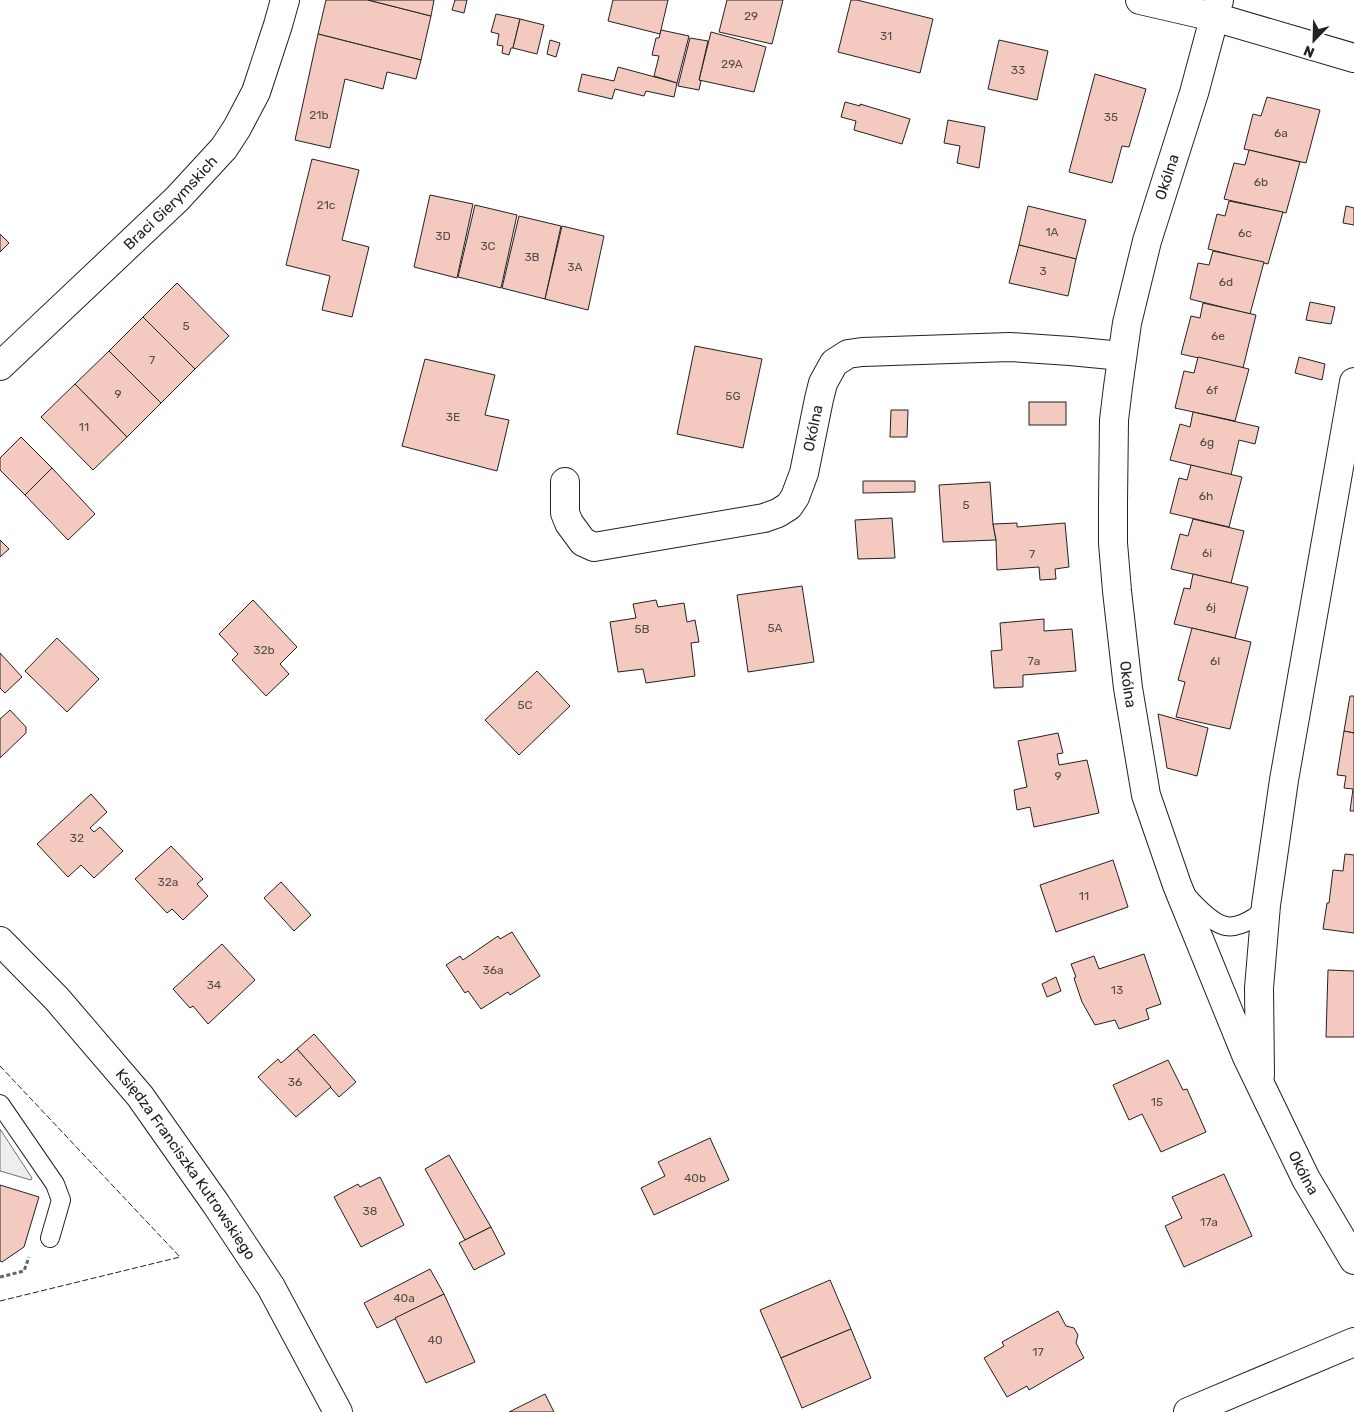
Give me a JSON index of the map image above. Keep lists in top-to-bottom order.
{
  "streets": {
    "street": ["Okólna", "Braci Gierymskich", "Księdza Franciszka Kutrowskiego"]
  },
  "house_numbers": [
    "29",
    "31",
    "29A",
    "33",
    "21b",
    "35",
    "6a",
    "6b",
    "21c",
    "1A",
    "6c",
    "3D",
    "3C",
    "3B",
    "3A",
    "3",
    "6d",
    "5",
    "6e",
    "7",
    "6f",
    "9",
    "5G",
    "3E",
    "11",
    "6g",
    "6h",
    "5",
    "6i",
    "7",
    "6j",
    "5A",
    "5B",
    "32b",
    "7a",
    "6l",
    "5C",
    "9",
    "32",
    "32a",
    "11",
    "36a",
    "34",
    "13",
    "36",
    "15",
    "40b",
    "38",
    "17a",
    "40a",
    "40",
    "17"
  ],
  "north": "bottom left"
}
